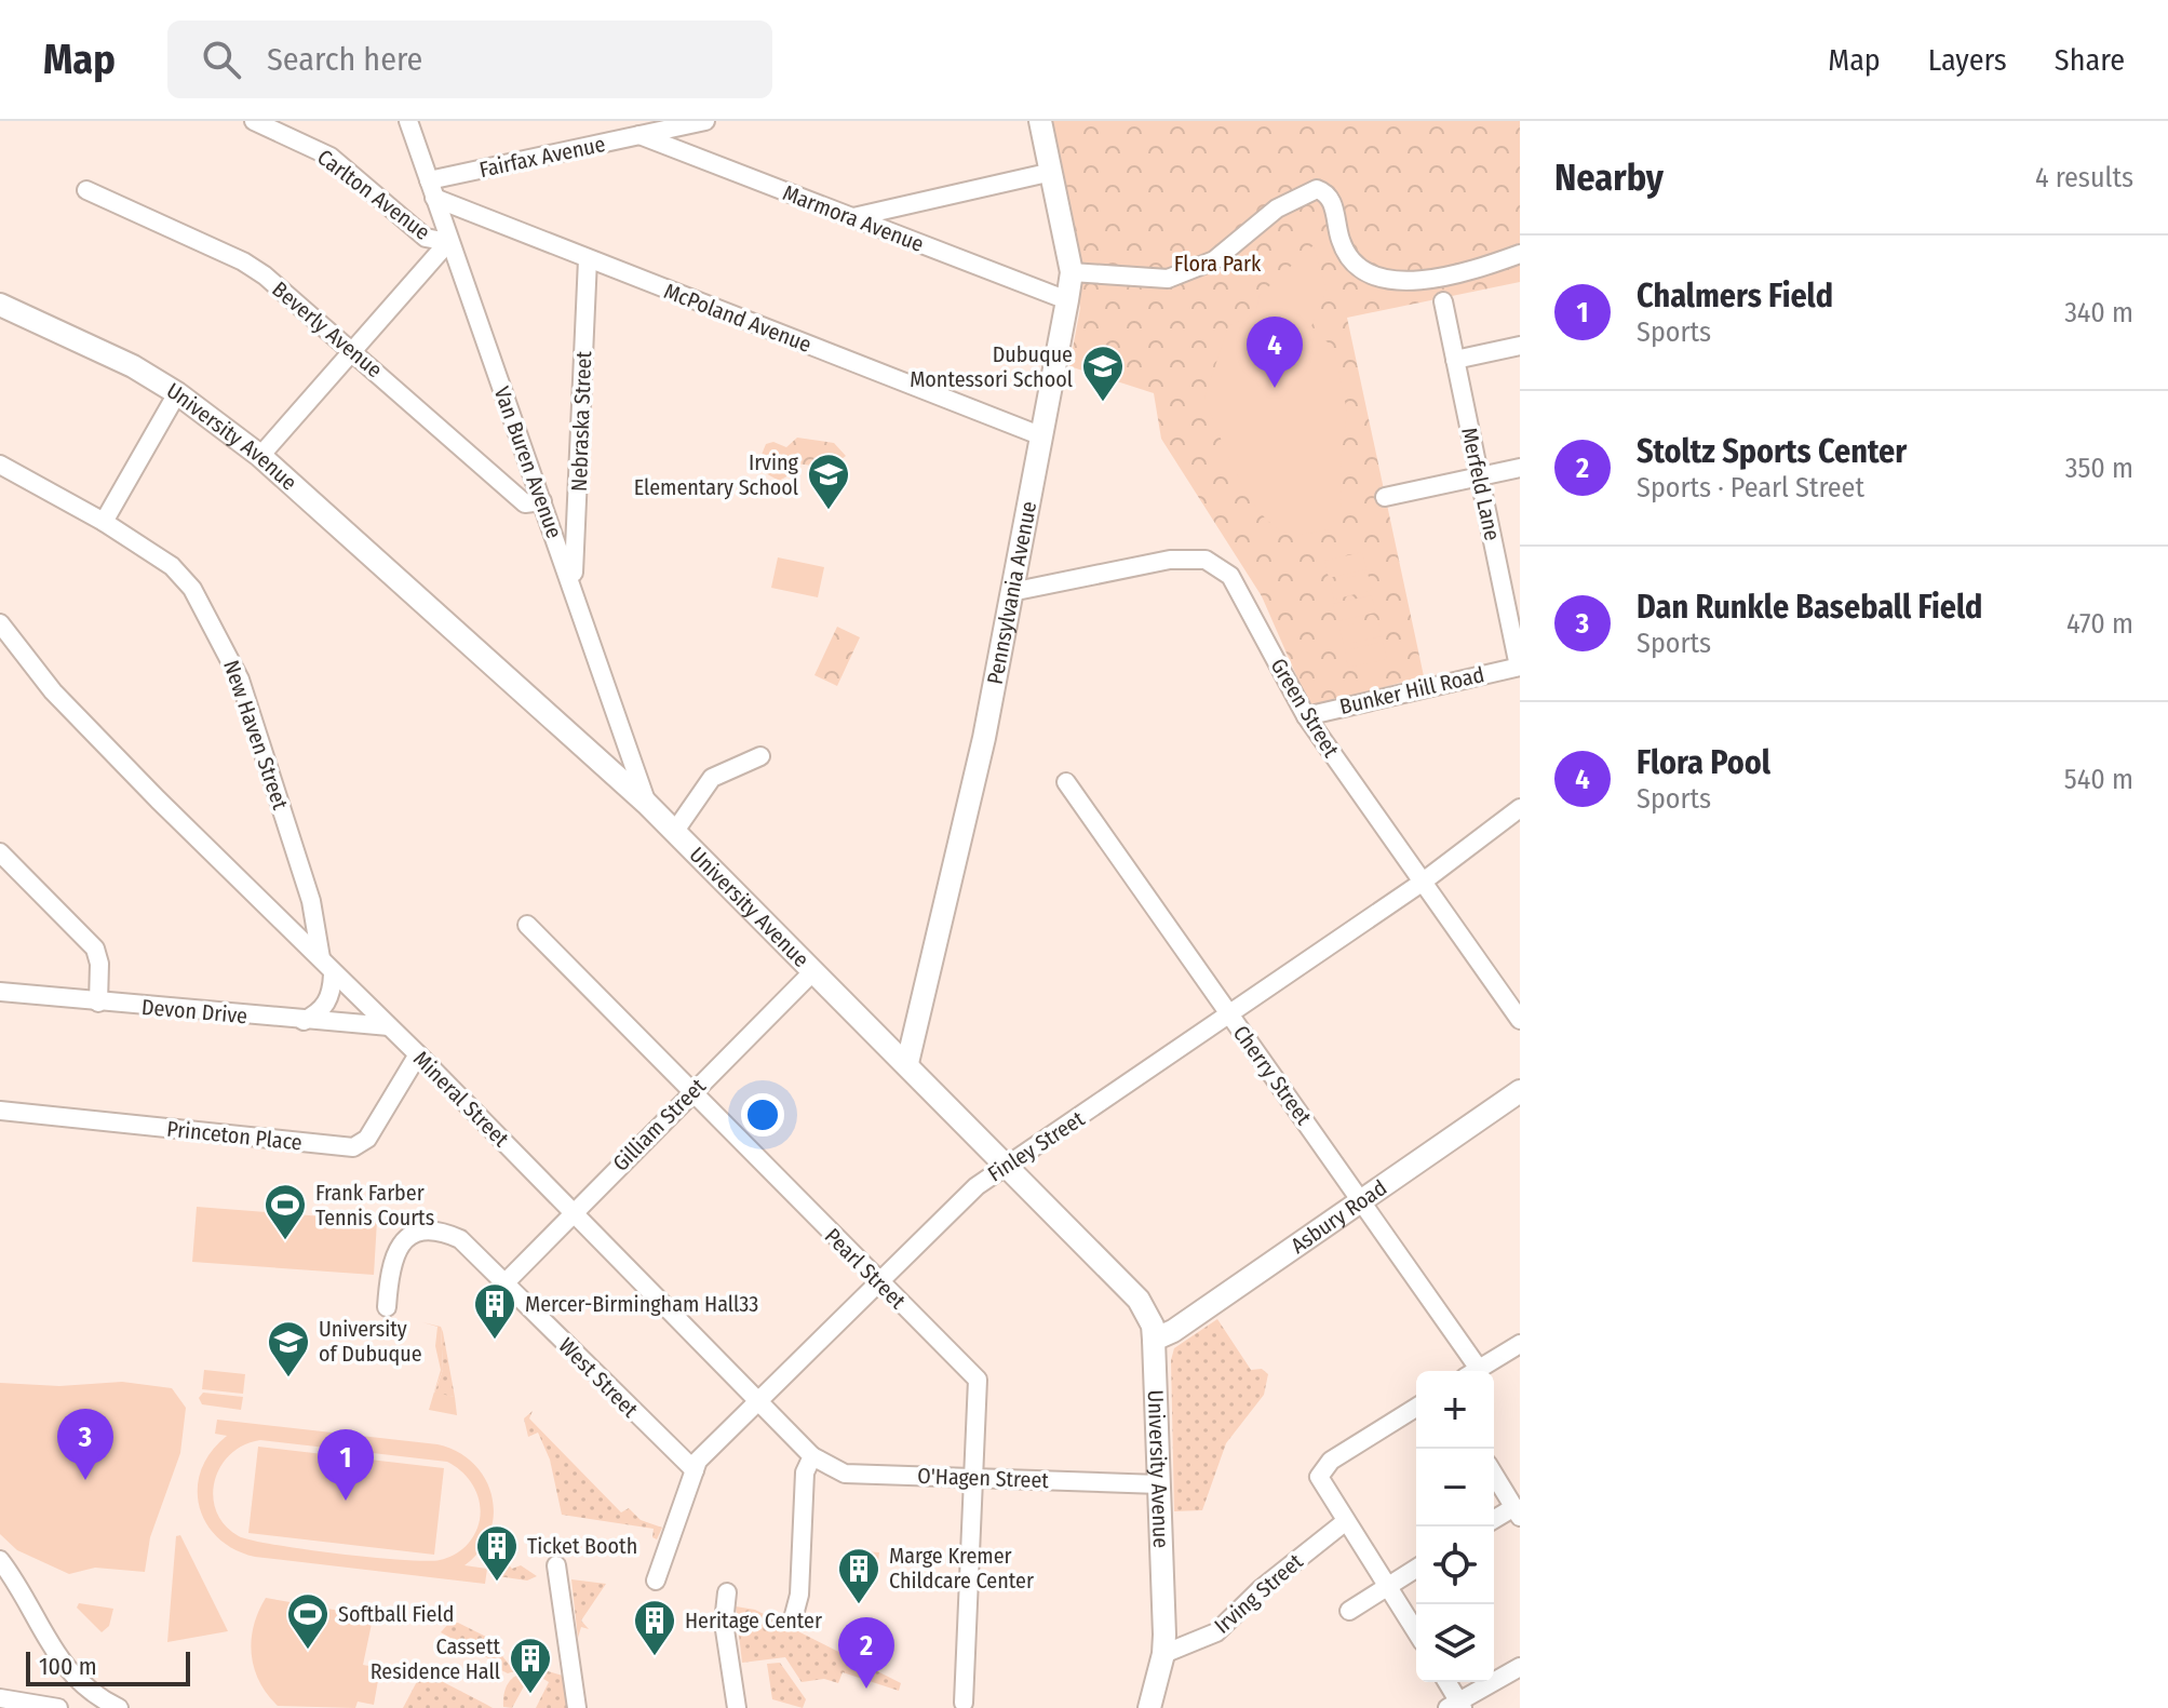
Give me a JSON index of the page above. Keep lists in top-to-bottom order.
{
  "streets": {
    "main road": ["University Avenue", "Pennsylvania Avenue", "Asbury Road"],
    "street": [
      "Fairfax Avenue",
      "Carlton Avenue",
      "Marmora Avenue",
      "McPoland Avenue",
      "Beverly Avenue",
      "Nebraska Street",
      "Van Buren Avenue",
      "Merfeld Lane",
      "Bunker Hill Road",
      "Green Street",
      "New Haven Street",
      "Devon Drive",
      "Cherry Street",
      "Mineral Street",
      "Gilliam Street",
      "Princeton Place",
      "Finley Street",
      "Pearl Street",
      "West Street",
      "O'Hagen Street",
      "Irving Street"
    ]
  },
  "crossings": [
    ["Fairfax Avenue", "Marmora Avenue"],
    ["Fairfax Avenue", "McPoland Avenue"],
    ["Fairfax Avenue", "Van Buren Avenue"],
    ["Carlton Avenue", "Van Buren Avenue"],
    ["Marmora Avenue", "Pennsylvania Avenue"],
    ["McPoland Avenue", "Nebraska Street"],
    ["McPoland Avenue", "Van Buren Avenue"],
    ["McPoland Avenue", "Pennsylvania Avenue"],
    ["Beverly Avenue", "Van Buren Avenue"],
    ["Nebraska Street", "Van Buren Avenue"],
    ["University Avenue", "Van Buren Avenue"],
    ["University Avenue", "Pennsylvania Avenue"],
    ["University Avenue", "Gilliam Street"],
    ["University Avenue", "Finley Street"],
    ["University Avenue", "Asbury Road"],
    ["University Avenue", "O'Hagen Street"],
    ["University Avenue", "Irving Street"],
    ["Merfeld Lane", "Bunker Hill Road"],
    ["Pennsylvania Avenue", "Green Street"],
    ["Bunker Hill Road", "Green Street"],
    ["Green Street", "Finley Street"],
    ["New Haven Street", "Mineral Street"],
    ["Devon Drive", "Mineral Street"],
    ["Cherry Street", "Finley Street"],
    ["Cherry Street", "Asbury Road"],
    ["Mineral Street", "Gilliam Street"],
    ["Mineral Street", "Princeton Place"],
    ["Mineral Street", "Finley Street"],
    ["Mineral Street", "O'Hagen Street"],
    ["Gilliam Street", "Pearl Street"],
    ["Gilliam Street", "West Street"],
    ["Finley Street", "Pearl Street"],
    ["Finley Street", "West Street"],
    ["Pearl Street", "O'Hagen Street"]
  ],
  "parks": ["Flora Park"],
  "places": {
    "school or university": ["Dubuque Montessori School", "Irving Elementary School", "University of Dubuque"],
    "sports": ["Frank Farber Tennis Courts", "Softball Field"],
    "building": [
      "Mercer-Birmingham Hall33",
      "Ticket Booth",
      "Marge Kremer Childcare Center",
      "Heritage Center",
      "Cassett Residence Hall"
    ]
  },
  "scale_bar": "100 m",
  "page": {
    "header": "Map",
    "search": "Search here",
    "nav": ["Map", "Layers", "Share"],
    "heading": ["Nearby", "4 results"],
    "list": [
      {
        "mark": "1",
        "name": "Chalmers Field",
        "note": "Sports",
        "value": "340 m"
      },
      {
        "mark": "2",
        "name": "Stoltz Sports Center",
        "note": "Sports · Pearl Street",
        "value": "350 m"
      },
      {
        "mark": "3",
        "name": "Dan Runkle Baseball Field",
        "note": "Sports",
        "value": "470 m"
      },
      {
        "mark": "4",
        "name": "Flora Pool",
        "note": "Sports",
        "value": "540 m"
      }
    ],
    "pins": [
      "4",
      "3",
      "1",
      "2"
    ],
    "map_buttons": ["+", "−"],
    "scale": "100 m"
  }
}
